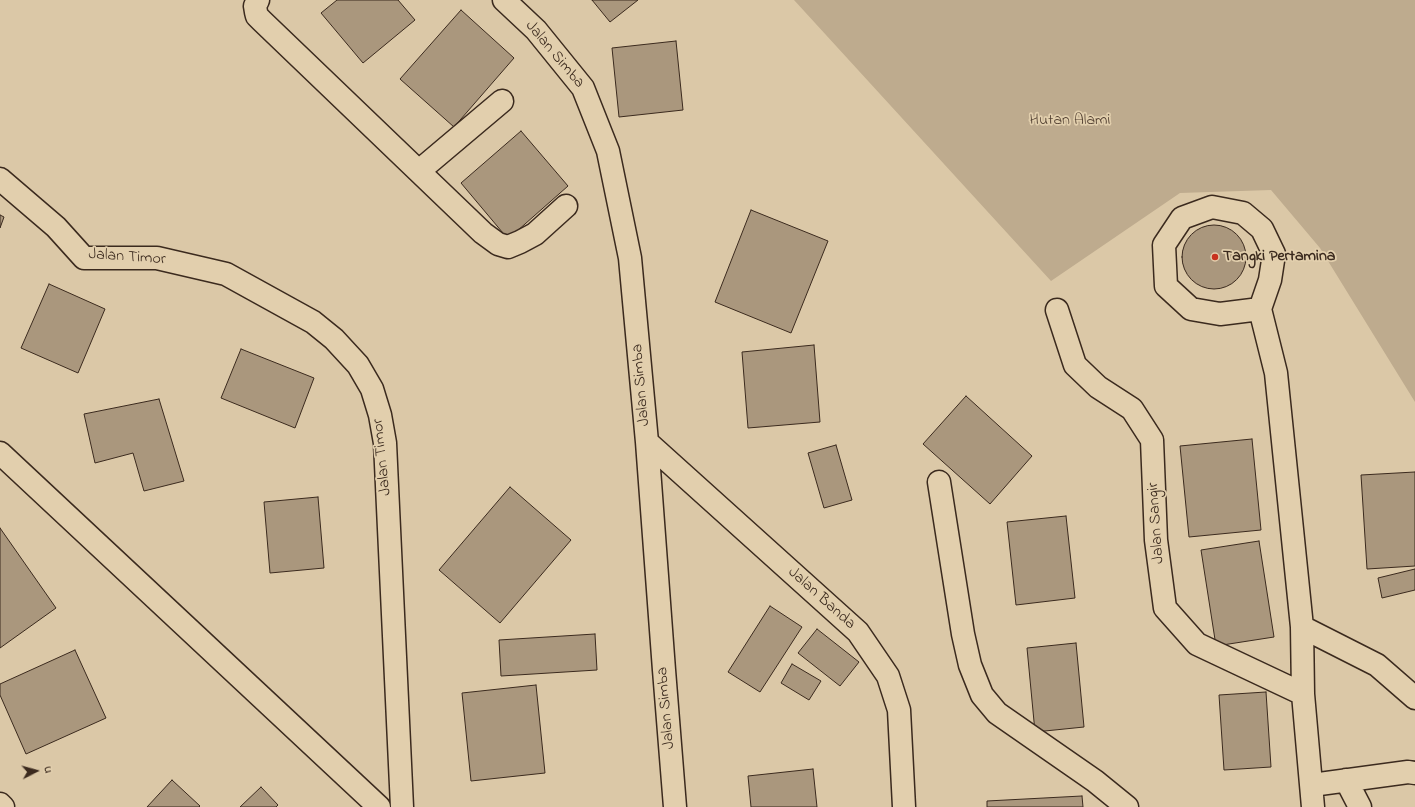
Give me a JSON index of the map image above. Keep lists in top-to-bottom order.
{
  "streets": {
    "street": [
      "Jalan Simba",
      "Jalan Timor",
      "Jalan Sangir",
      "Jalan Banda"
    ]
  },
  "crossings": [
    ["Jalan Simba", "Jalan Banda"]
  ],
  "parks": ["Hutan Alami"],
  "places": ["Tangki Pertamina"],
  "north": "right"
}
